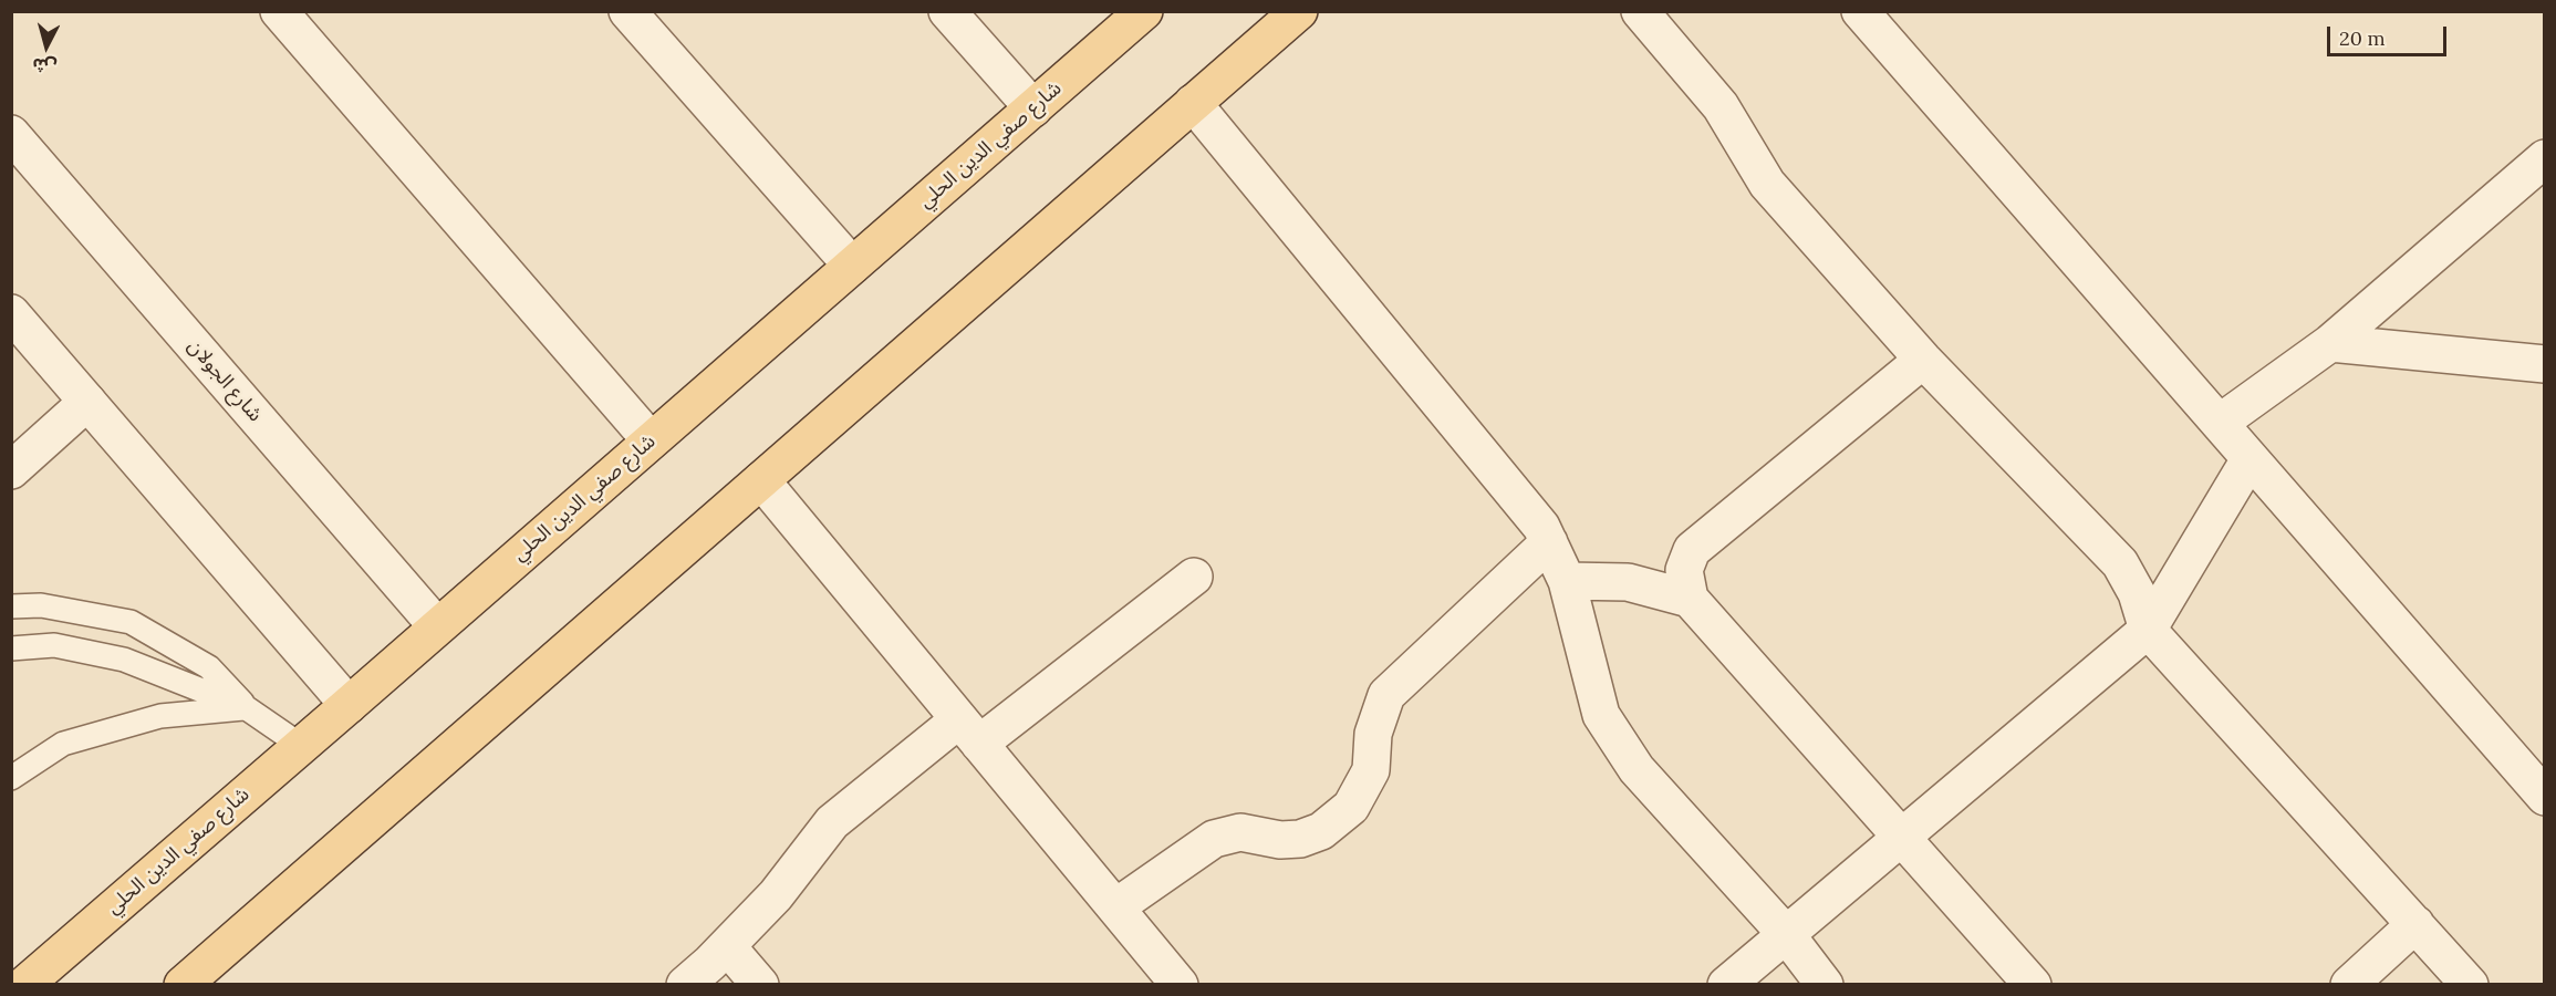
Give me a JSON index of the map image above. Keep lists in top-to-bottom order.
{
  "streets": {
    "main road": ["شارع صفي الدين الحلي"],
    "street": ["شارع الجولان"]
  },
  "crossings": [
    ["شارع صفي الدين الحلي", "شارع الجولان"]
  ],
  "scale_bar": "20 m",
  "north": "bottom"
}
